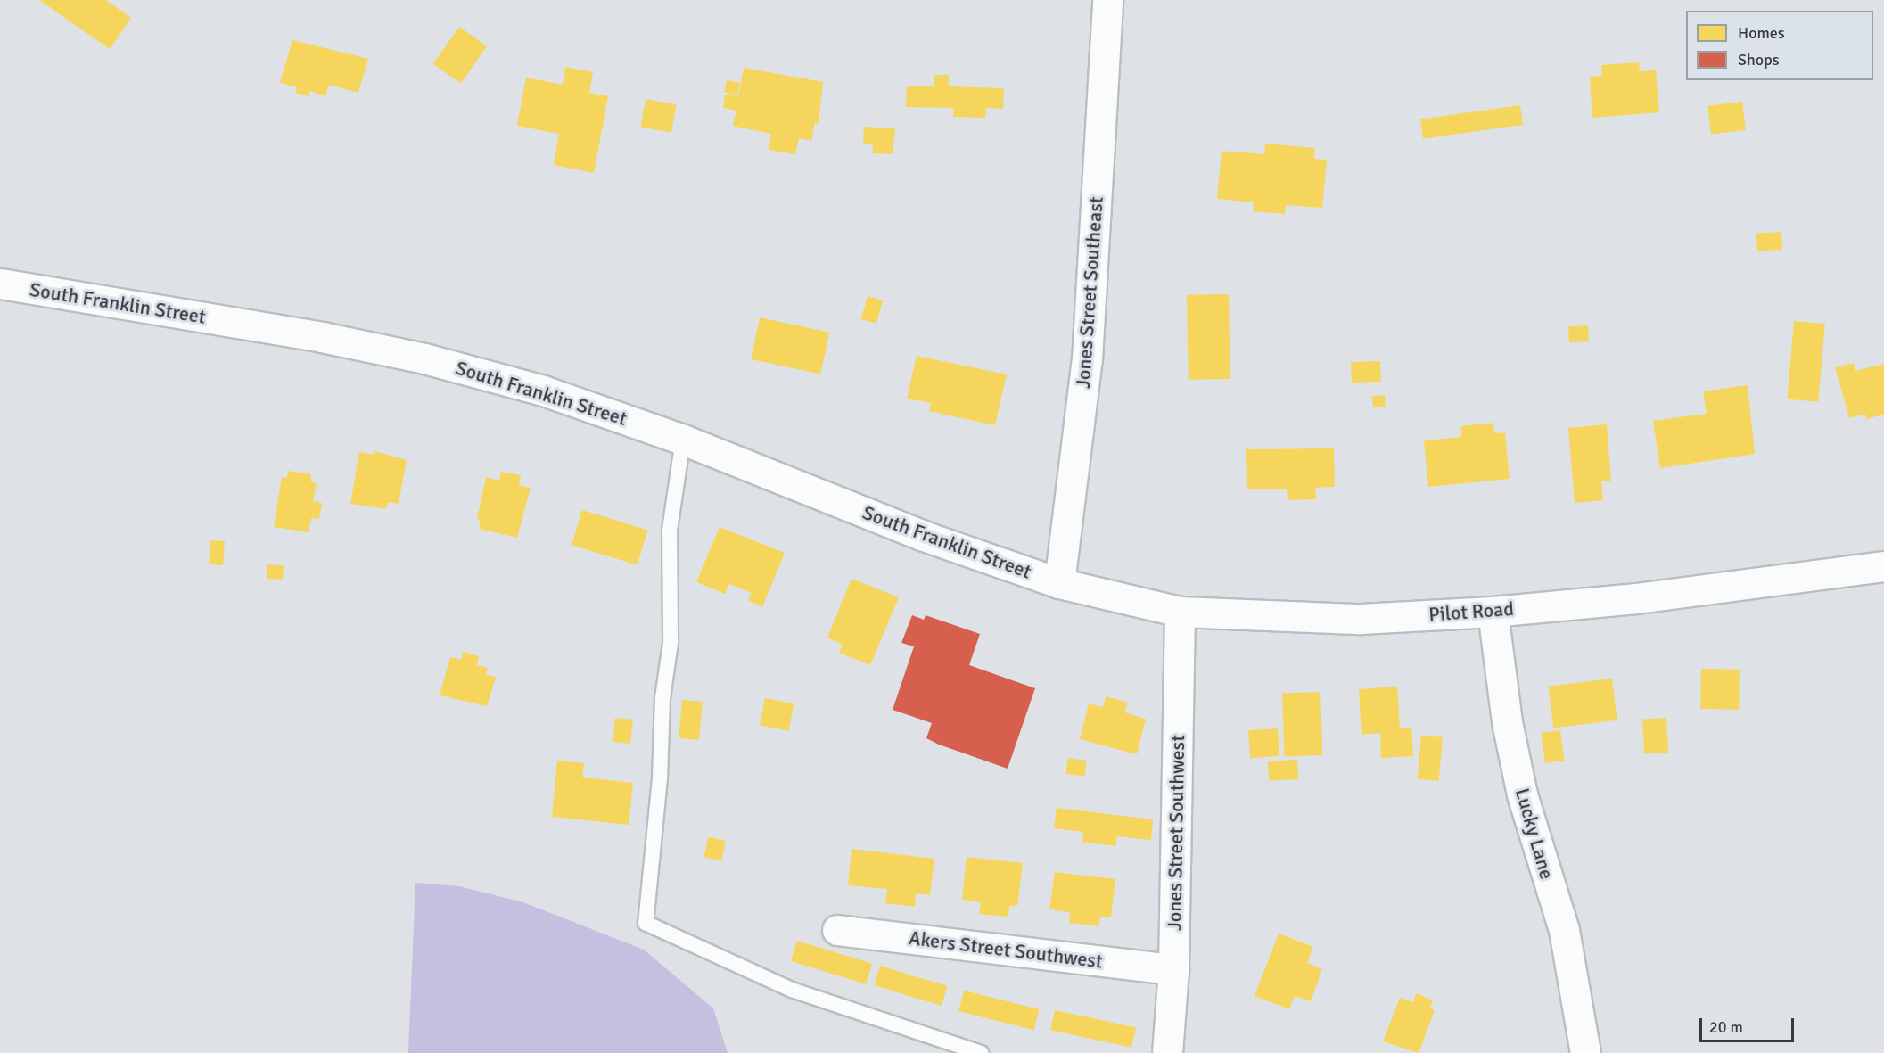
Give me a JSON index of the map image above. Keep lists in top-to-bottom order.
{
  "streets": {
    "main road": [
      "Jones Street Southeast",
      "South Franklin Street",
      "Pilot Road",
      "Jones Street Southwest",
      "Lucky Lane",
      "Akers Street Southwest"
    ]
  },
  "crossings": [
    ["Jones Street Southeast", "South Franklin Street"],
    ["Jones Street Southeast", "Pilot Road"],
    ["South Franklin Street", "Pilot Road"],
    ["Pilot Road", "Jones Street Southwest"],
    ["Pilot Road", "Lucky Lane"],
    ["Jones Street Southwest", "Akers Street Southwest"]
  ],
  "legend": ["Homes", "Shops"],
  "scale_bar": "20 m"
}
